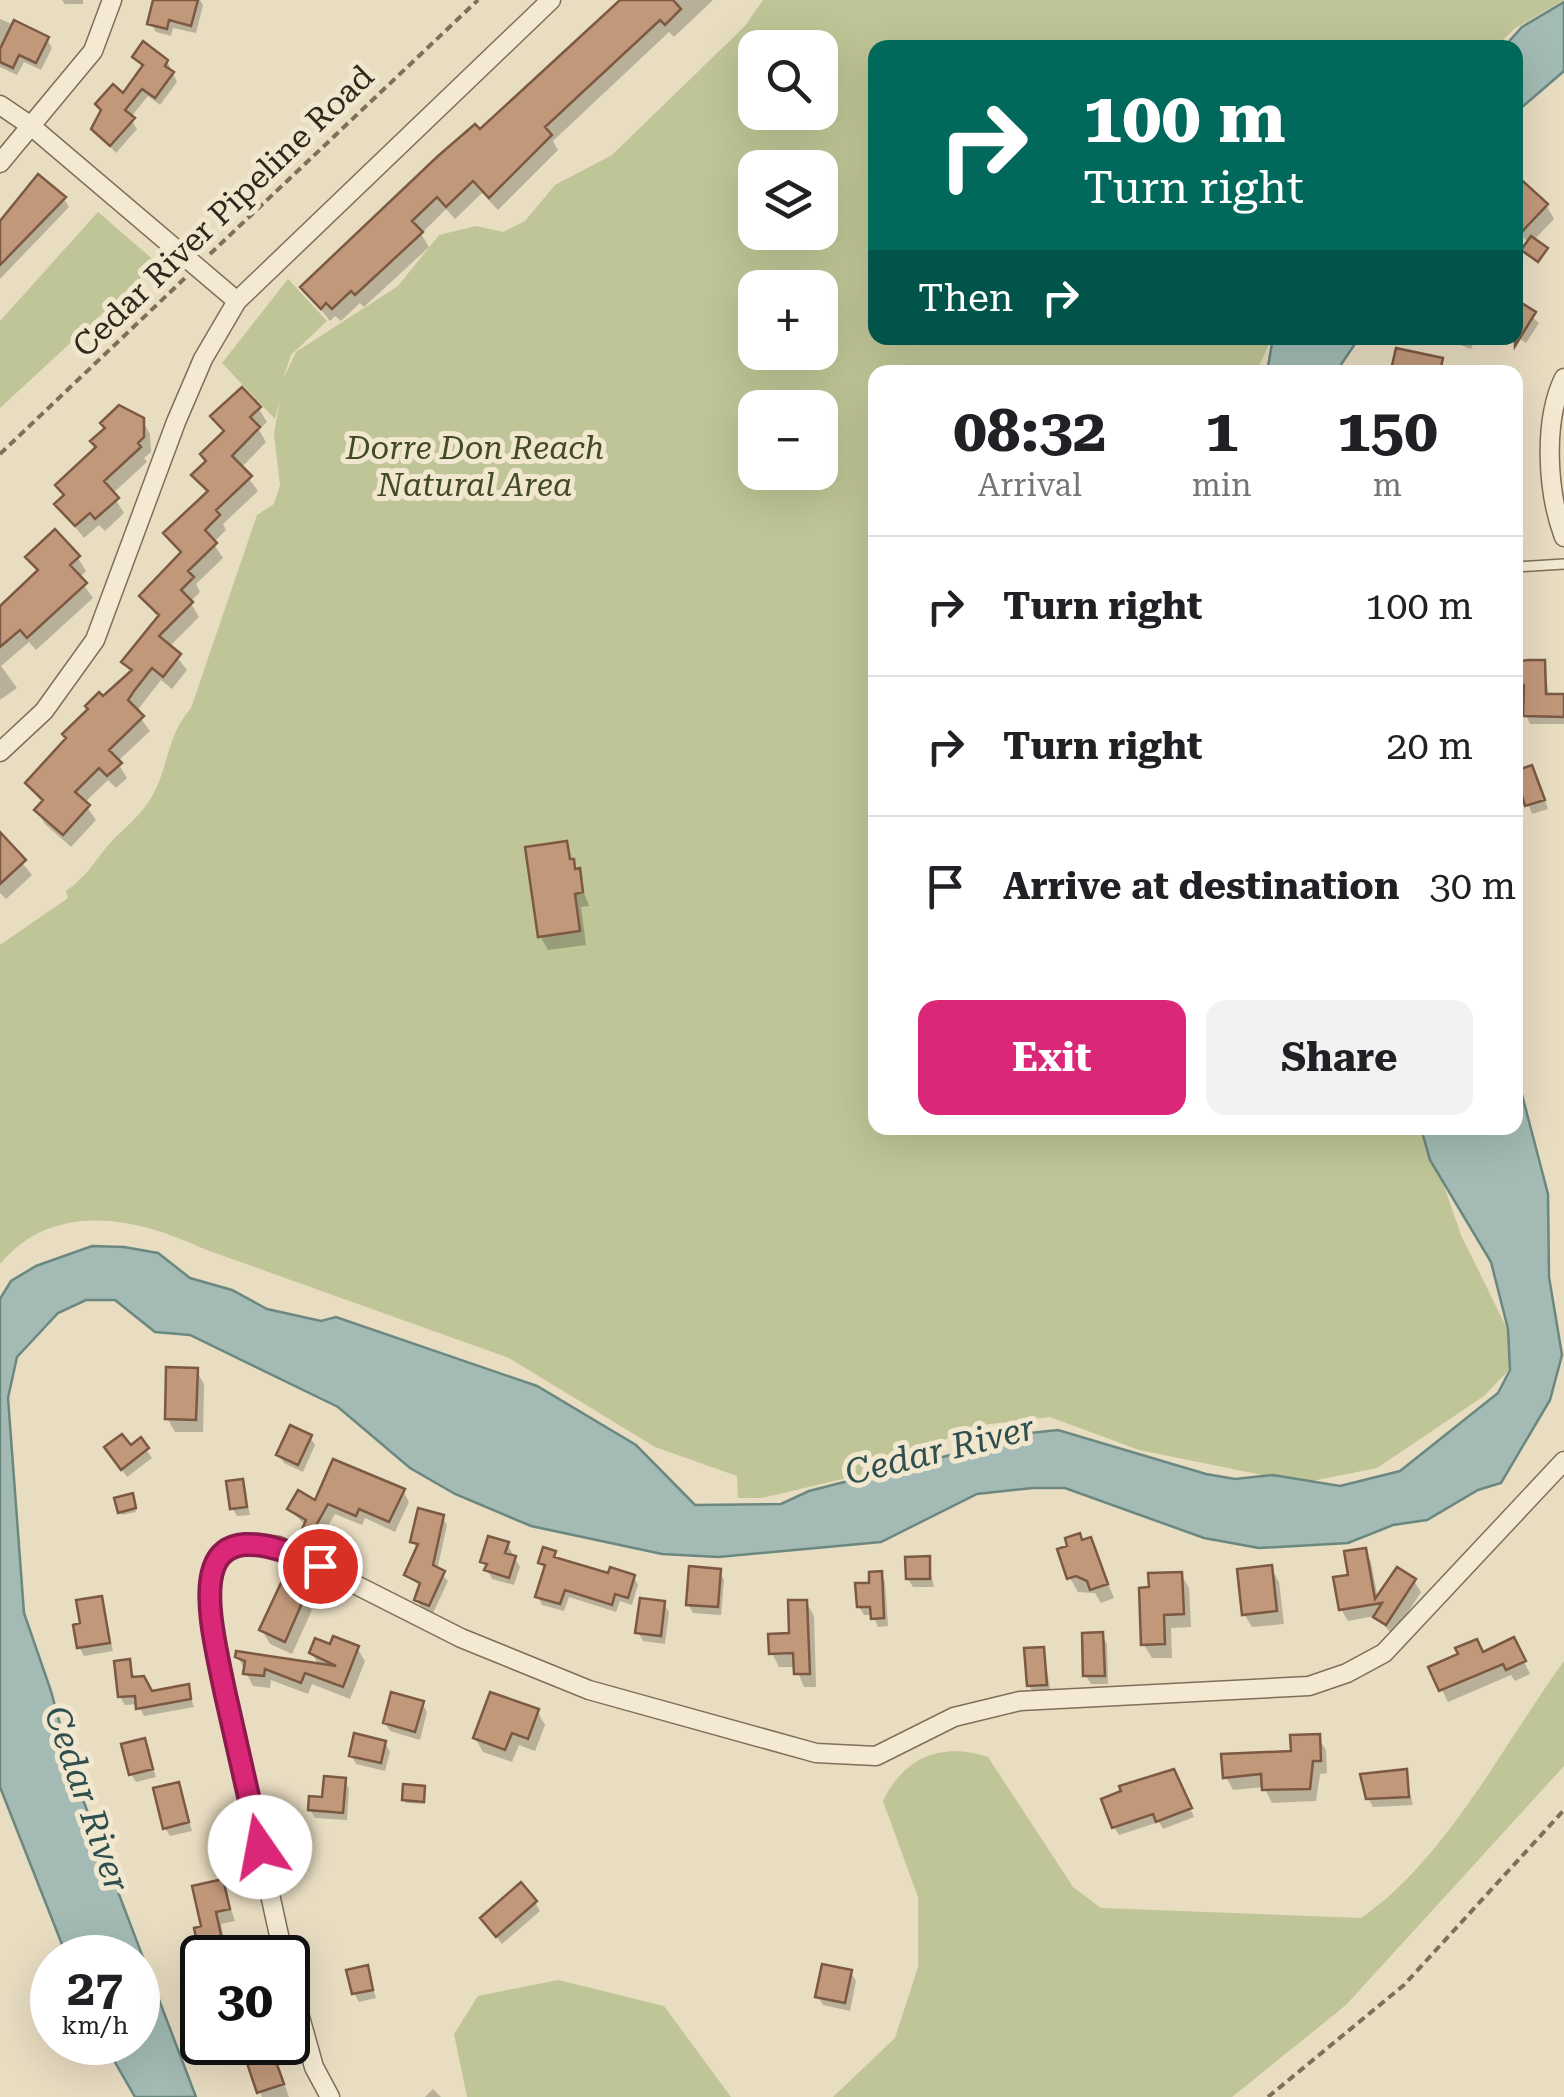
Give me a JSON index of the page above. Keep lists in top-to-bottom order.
{
  "streets": {
    "path": ["Cedar River Pipeline Road"]
  },
  "water": ["Cedar River"],
  "parks": ["Dorre Don Reach Natural Area"],
  "page": {
    "map_buttons": ["+", "−"],
    "turn": ["100 m", "Turn right"],
    "then": "Then",
    "eta": [
      "08:32",
      "Arrival",
      "1",
      "min",
      "150",
      "m"
    ],
    "list": [
      {
        "name": "Turn right",
        "value": "100 m"
      },
      {
        "name": "Turn right",
        "value": "20 m"
      },
      {
        "name": "Arrive at destination",
        "value": "30 m"
      }
    ],
    "buttons": ["Exit", "Share"],
    "speed": "27 km/h",
    "limit": "30"
  }
}
